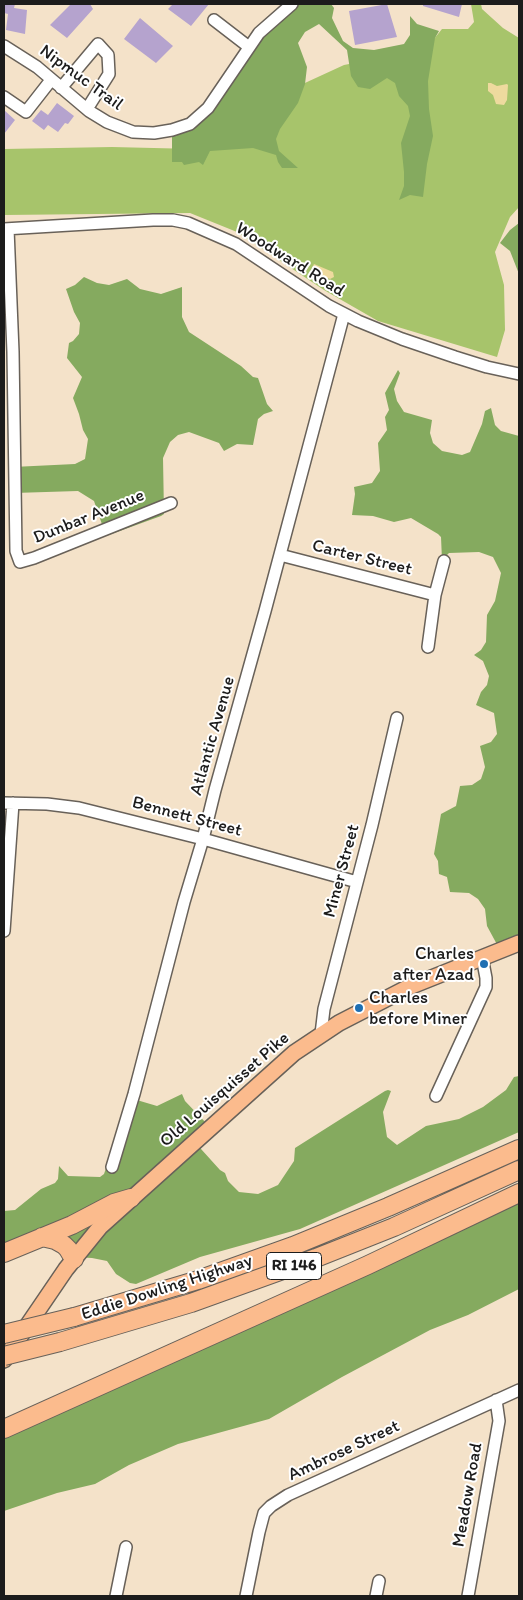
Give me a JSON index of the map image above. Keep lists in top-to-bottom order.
{
  "streets": {
    "highway": ["RI 146", "Eddie Dowling Highway"],
    "main road": ["Old Louisquisset Pike"],
    "street": [
      "Nipmuc Trail",
      "Woodward Road",
      "Dunbar Avenue",
      "Carter Street",
      "Atlantic Avenue",
      "Bennett Street",
      "Miner Street",
      "Ambrose Street",
      "Meadow Road"
    ]
  },
  "crossings": [
    ["Woodward Road", "Atlantic Avenue"],
    ["Carter Street", "Atlantic Avenue"],
    ["Atlantic Avenue", "Bennett Street"],
    ["Bennett Street", "Miner Street"],
    ["Miner Street", "Old Louisquisset Pike"],
    ["Old Louisquisset Pike", "Eddie Dowling Highway"],
    ["Ambrose Street", "Meadow Road"]
  ],
  "places": ["Charles after Azad", "Charles before Miner"]
}
